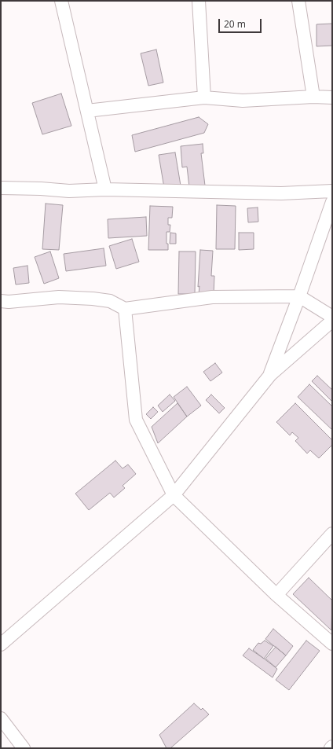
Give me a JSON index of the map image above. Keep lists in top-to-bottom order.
{
  "scale_bar": "20 m"
}
